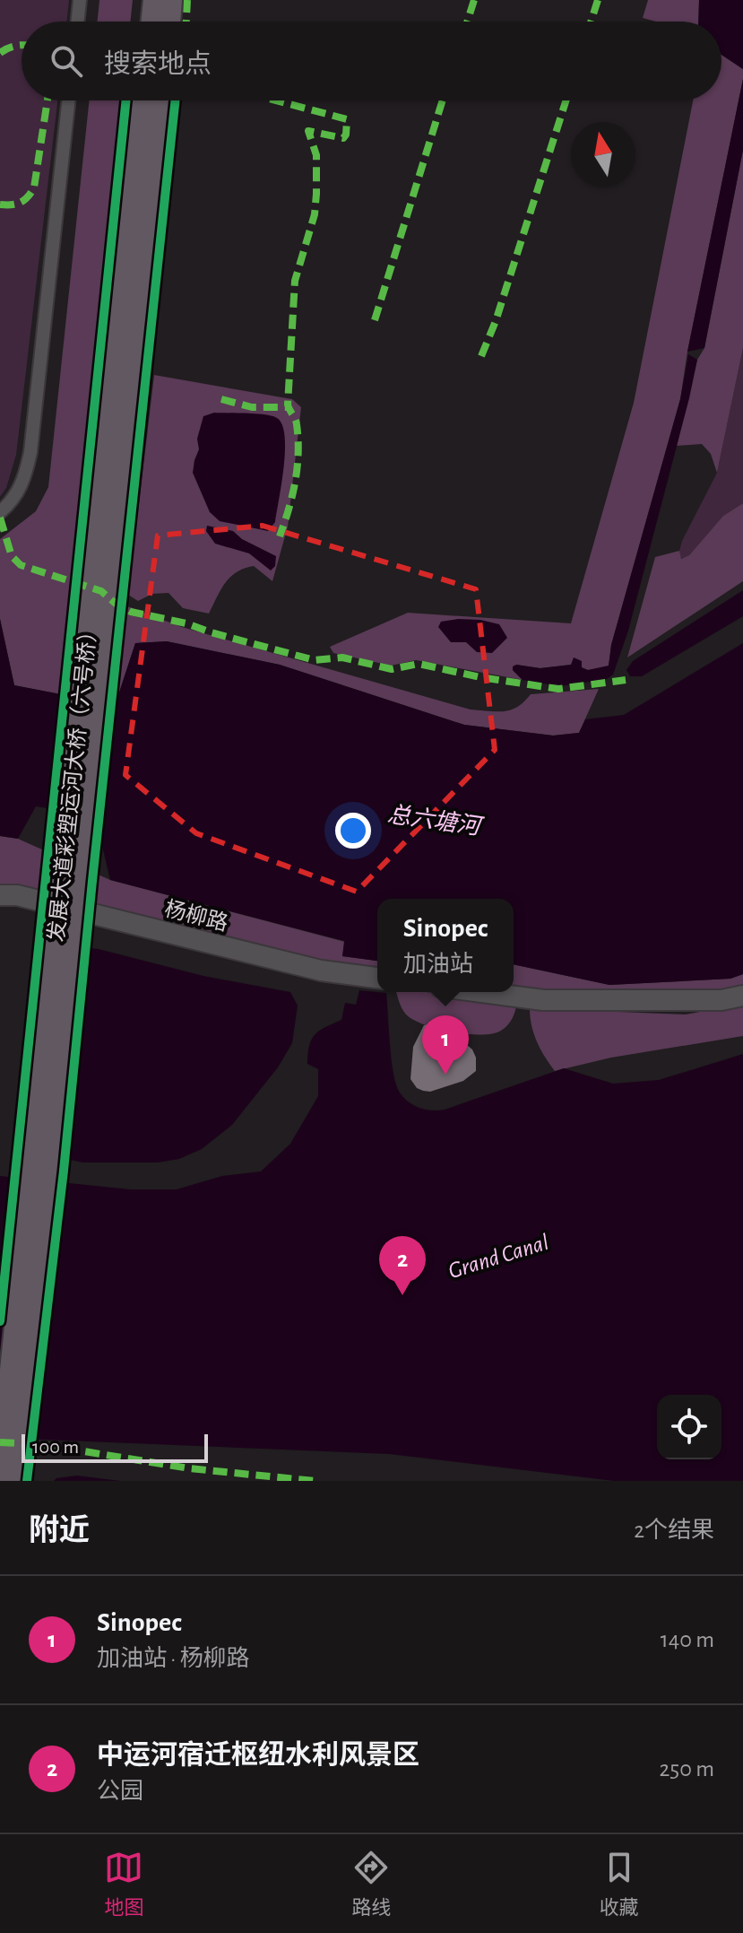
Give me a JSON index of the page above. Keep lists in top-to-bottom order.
{
  "streets": {
    "main road": ["发展大道彩塑运河大桥（六号桥）"],
    "street": ["杨柳路"]
  },
  "water": ["总六塘河", "Grand Canal"],
  "scale_bar": "100 m",
  "north": "top",
  "page": {
    "search": "搜索地点",
    "popup": ["Sinopec", "加油站"],
    "pins": ["1", "2"],
    "scale": "100 m",
    "heading": ["附近", "2个结果"],
    "list": [
      {
        "mark": "1",
        "name": "Sinopec",
        "note": "加油站 · 杨柳路",
        "value": "140 m"
      },
      {
        "mark": "2",
        "name": "中运河宿迁枢纽水利风景区",
        "note": "公园",
        "value": "250 m"
      }
    ],
    "nav": ["地图", "路线", "收藏"]
  }
}
